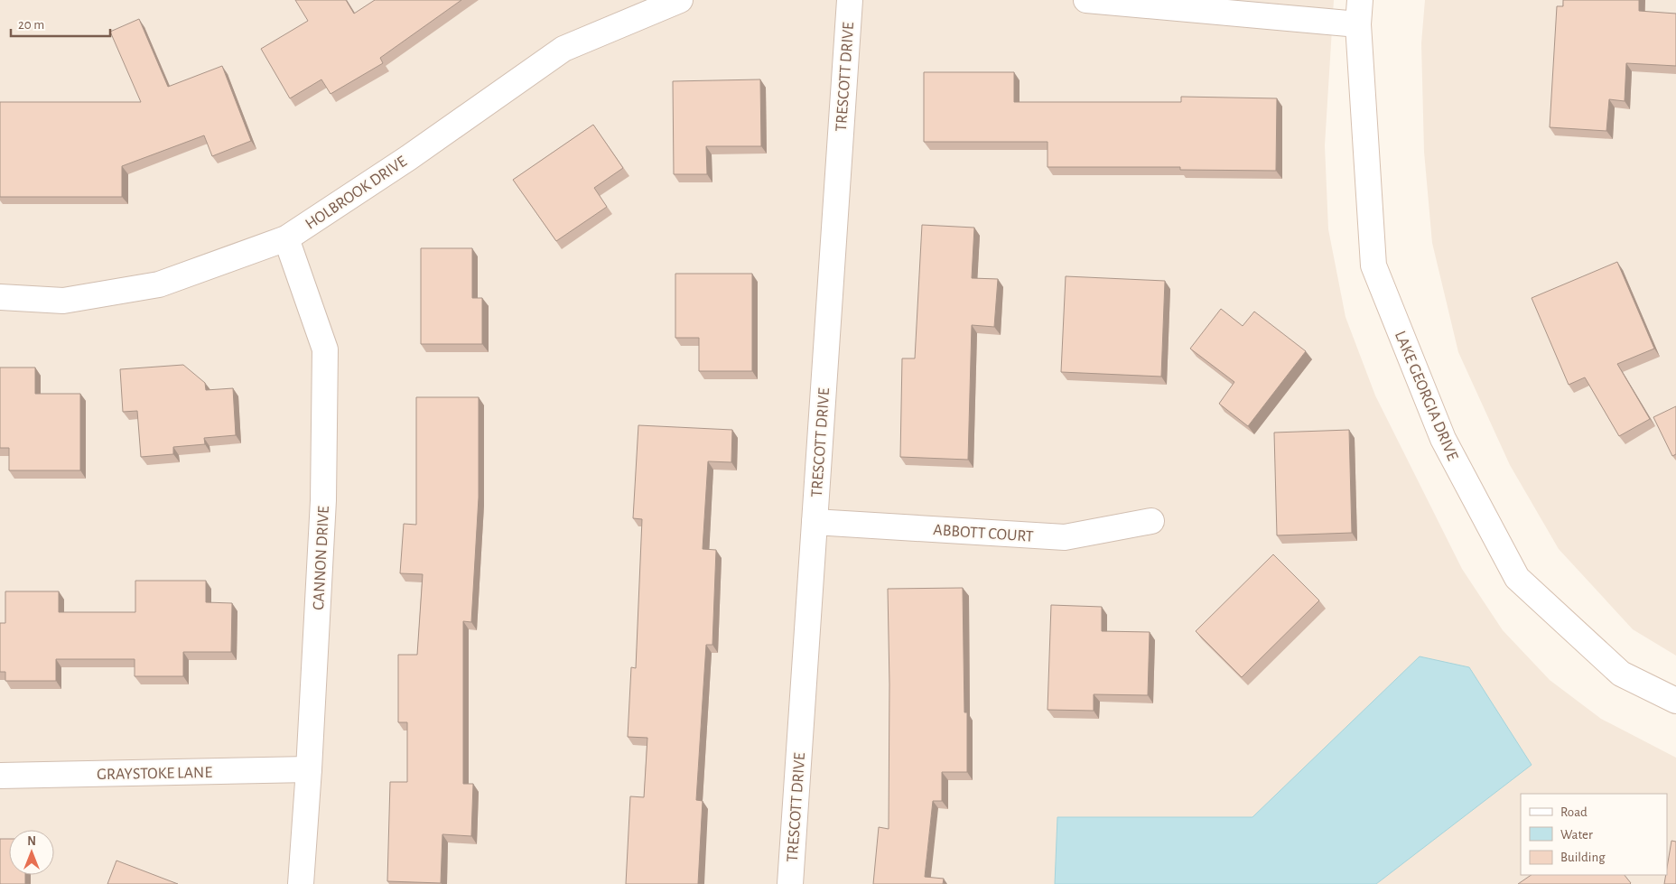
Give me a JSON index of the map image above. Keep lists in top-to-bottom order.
{
  "streets": {
    "street": [
      "TRESCOTT DRIVE",
      "HOLBROOK DRIVE",
      "LAKE GEORGIA DRIVE",
      "ABBOTT COURT",
      "CANNON DRIVE",
      "GRAYSTOKE LANE"
    ]
  },
  "crossings": [
    ["TRESCOTT DRIVE", "ABBOTT COURT"],
    ["HOLBROOK DRIVE", "CANNON DRIVE"],
    ["CANNON DRIVE", "GRAYSTOKE LANE"]
  ],
  "legend": ["Road", "Water", "Building"],
  "scale_bar": "20 m",
  "north": "top"
}
